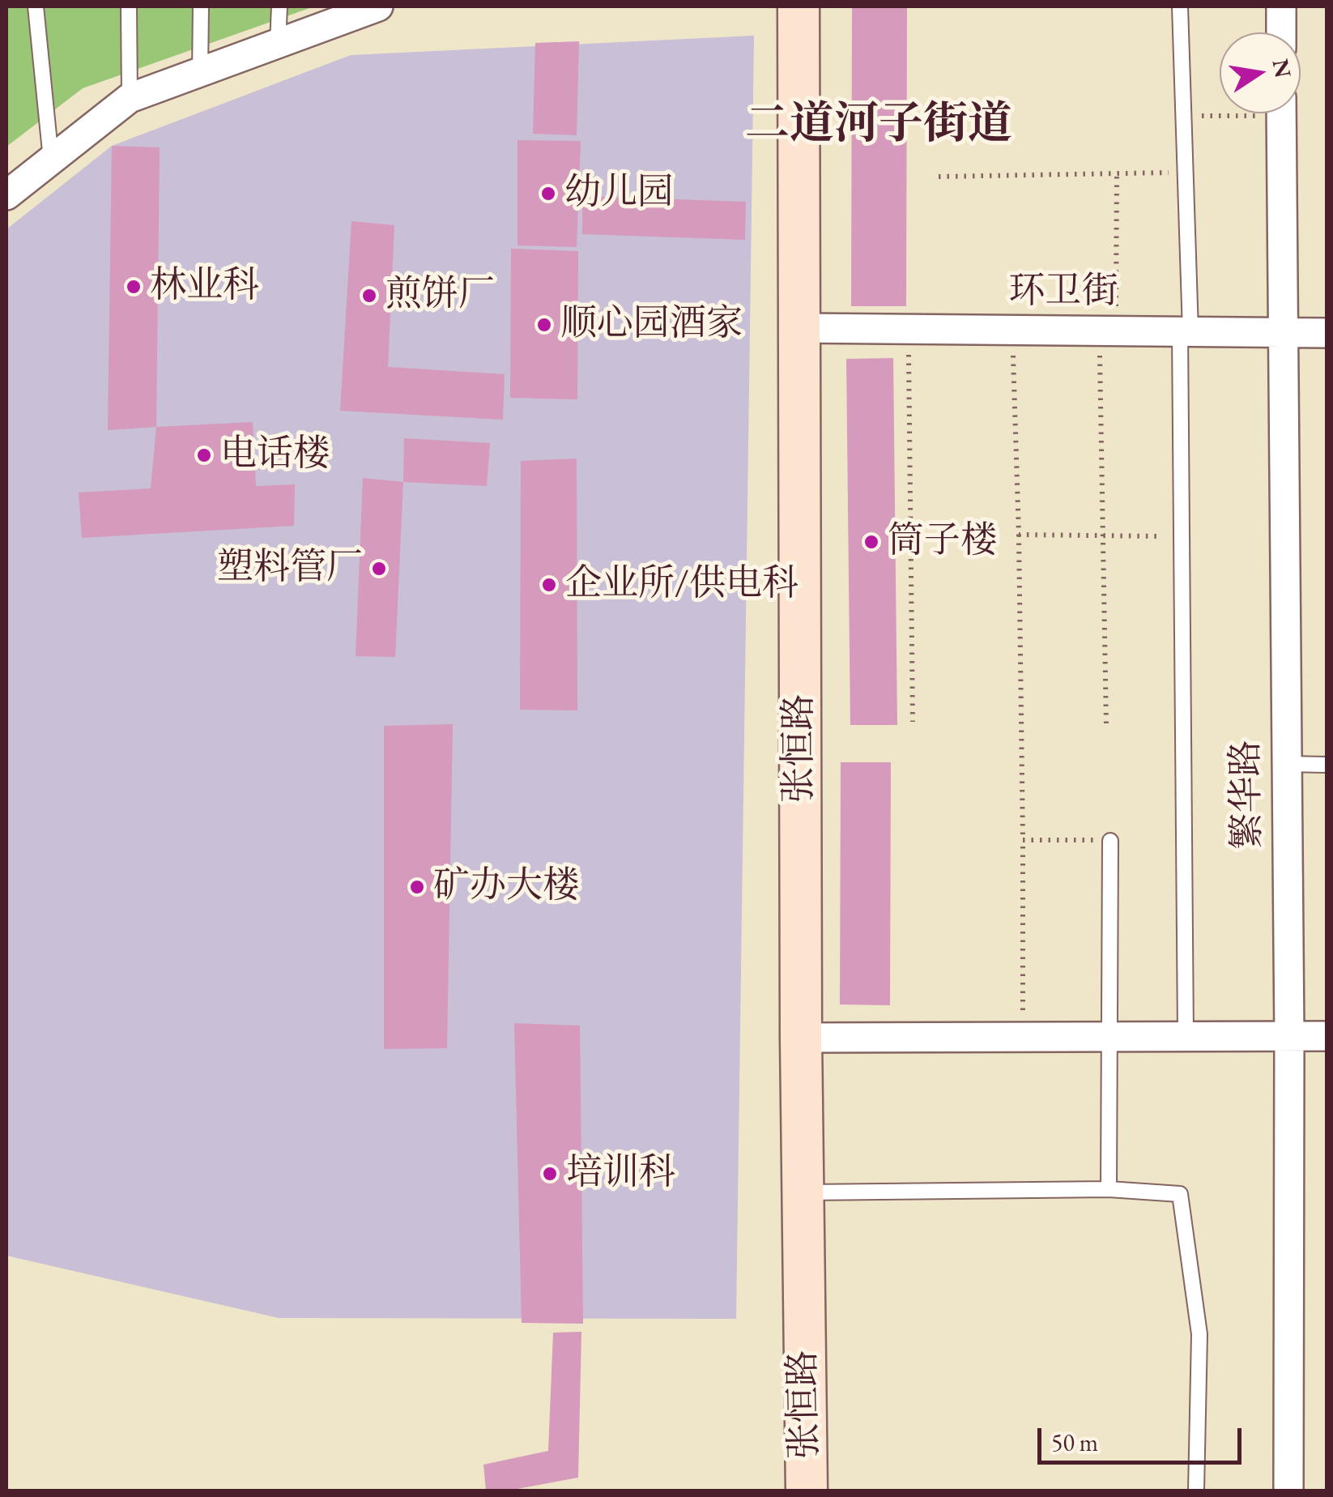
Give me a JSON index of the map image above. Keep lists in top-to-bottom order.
{
  "streets": {
    "main road": ["张恒路"],
    "street": ["环卫街", "繁华路"]
  },
  "crossings": [
    ["环卫街", "张恒路"],
    ["环卫街", "繁华路"]
  ],
  "districts": ["二道河子街道"],
  "places": [
    "幼儿园",
    "林业科",
    "煎饼厂",
    "顺心园酒家",
    "电话楼",
    "筒子楼",
    "塑料管厂",
    "企业所/供电科",
    "矿办大楼",
    "培训科"
  ],
  "scale_bar": "50 m",
  "north": "right"
}
